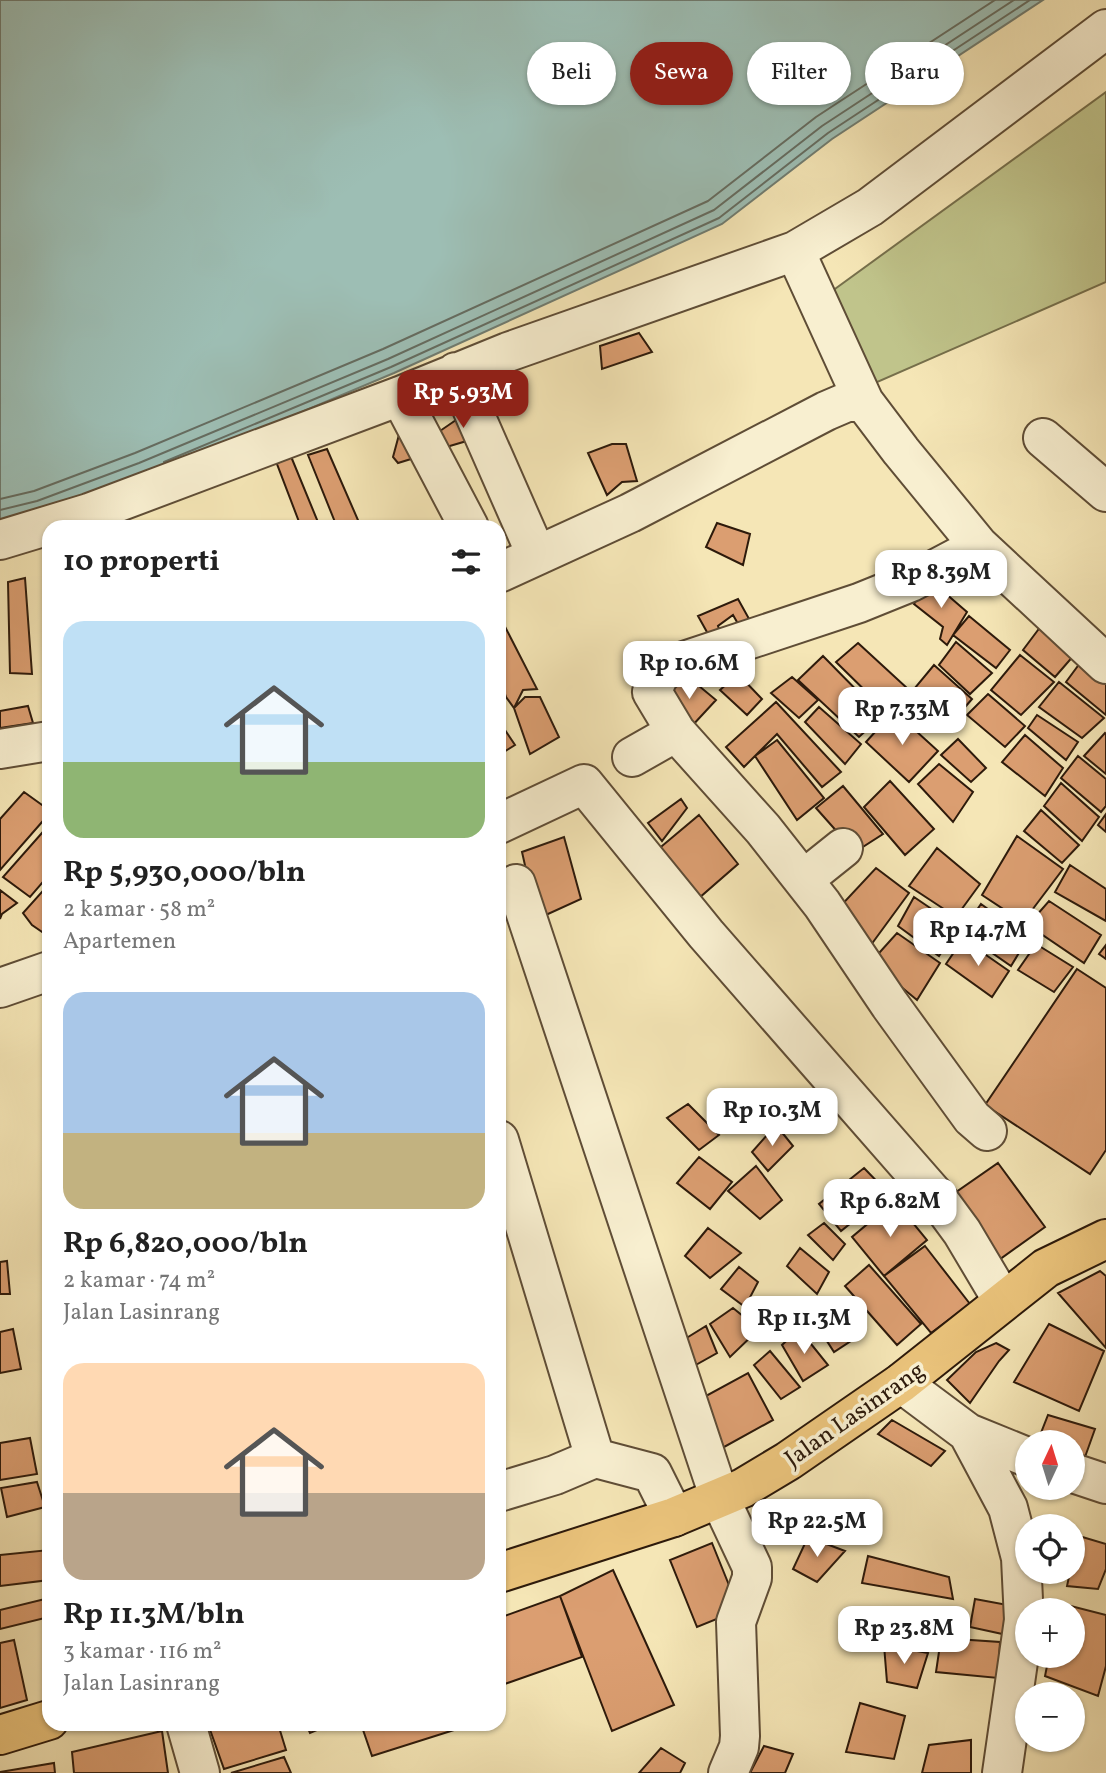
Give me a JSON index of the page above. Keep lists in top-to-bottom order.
{
  "streets": {
    "highway": ["Jalan Lasinrang"]
  },
  "north": "top",
  "page": {
    "chip": [
      "Beli",
      "Sewa",
      "Filter",
      "Baru"
    ],
    "price": [
      "Rp 5.93M",
      "Rp 8.39M",
      "Rp 10.6M",
      "Rp 7.33M",
      "Rp 14.7M",
      "Rp 10.3M",
      "Rp 6.82M",
      "Rp 11.3M",
      "Rp 22.5M",
      "Rp 23.8M"
    ],
    "heading": "10 properti",
    "list": [
      {
        "name": "Rp 5,930,000/bln",
        "note": "2 kamar · 58 m² · Apartemen"
      },
      {
        "name": "Rp 6,820,000/bln",
        "note": "2 kamar · 74 m² · Jalan Lasinrang"
      },
      {
        "name": "Rp 11.3M/bln",
        "note": "3 kamar · 116 m² · Jalan Lasinrang"
      }
    ],
    "map_buttons": ["+", "−"]
  }
}
